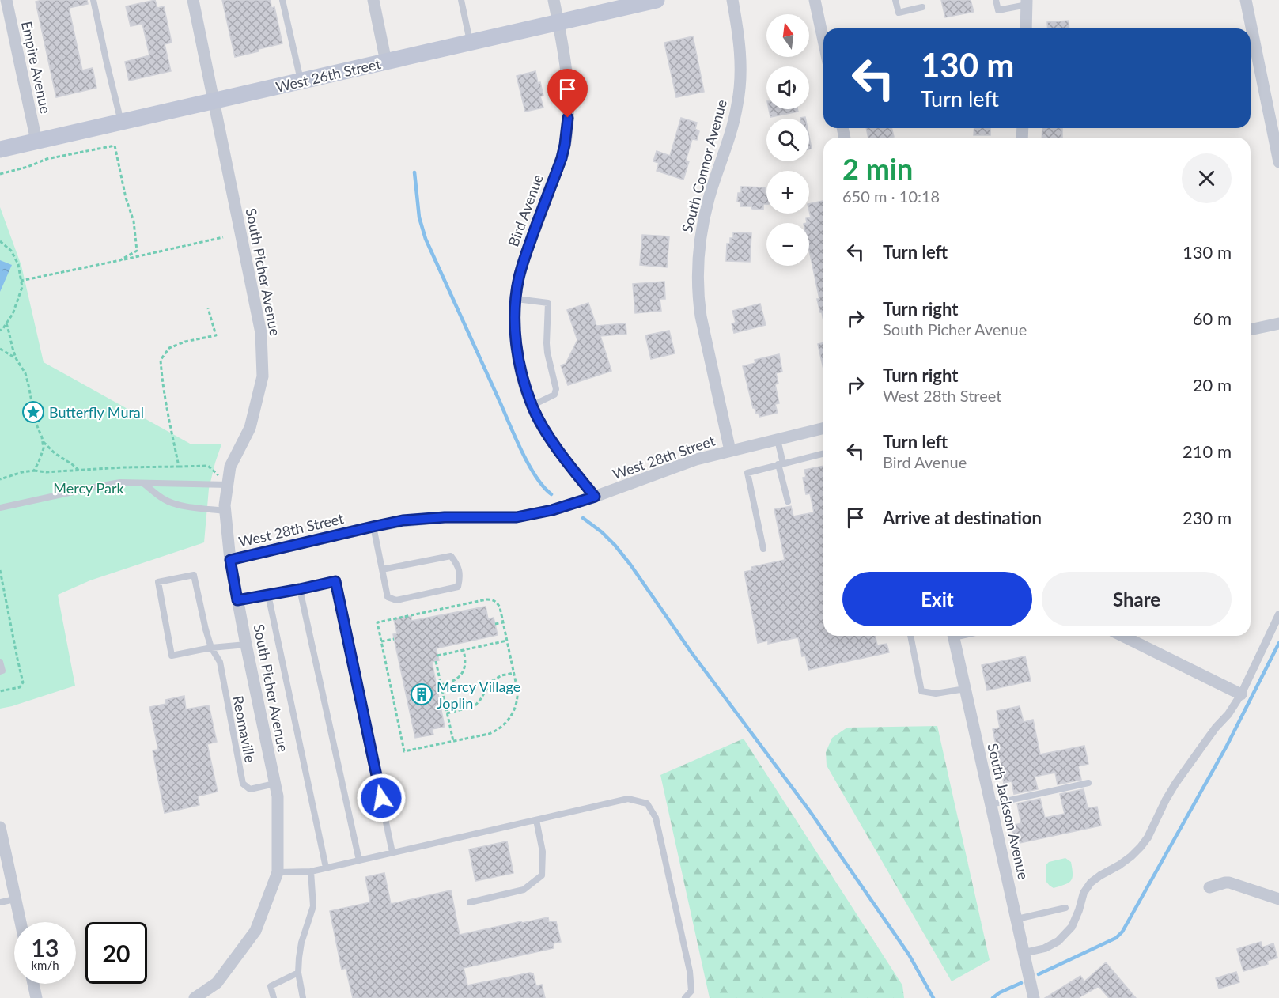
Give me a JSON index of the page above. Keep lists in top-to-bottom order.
{
  "streets": {
    "main road": ["West 26th Street"],
    "street": [
      "Empire Avenue",
      "South Connor Avenue",
      "Bird Avenue",
      "South Picher Avenue",
      "West 28th Street",
      "South Jackson Avenue"
    ],
    "lane": ["Reomaville"]
  },
  "crossings": [
    ["Empire Avenue", "West 26th Street"],
    ["West 26th Street", "Bird Avenue"],
    ["West 26th Street", "South Picher Avenue"],
    ["South Connor Avenue", "West 28th Street"],
    ["Bird Avenue", "West 28th Street"],
    ["South Picher Avenue", "West 28th Street"],
    ["South Picher Avenue", "Reomaville"]
  ],
  "parks": ["Mercy Park"],
  "places": {
    "place": ["Butterfly Mural"],
    "building": ["Mercy Village Joplin"]
  },
  "north": "top",
  "page": {
    "map_buttons": ["+", "−"],
    "turn": ["130 m", "Turn left"],
    "heading": ["2 min", "650 m · 10:18"],
    "list": [
      {
        "name": "Turn left",
        "value": "130 m"
      },
      {
        "name": "Turn right",
        "note": "South Picher Avenue",
        "value": "60 m"
      },
      {
        "name": "Turn right",
        "note": "West 28th Street",
        "value": "20 m"
      },
      {
        "name": "Turn left",
        "note": "Bird Avenue",
        "value": "210 m"
      },
      {
        "name": "Arrive at destination",
        "value": "230 m"
      }
    ],
    "buttons": ["Exit", "Share"],
    "speed": "13 km/h",
    "limit": "20"
  }
}
